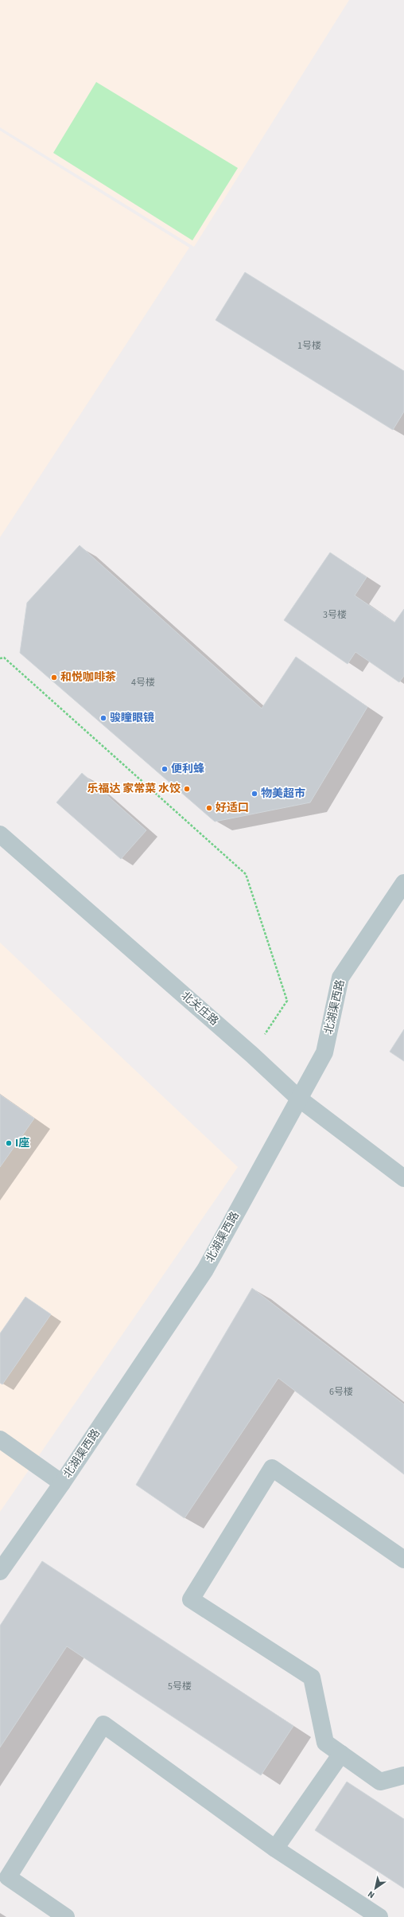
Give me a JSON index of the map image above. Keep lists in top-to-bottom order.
{
  "streets": {
    "street": ["北湖渠西路", "北关庄路"]
  },
  "crossings": [
    ["北湖渠西路", "北关庄路"]
  ],
  "places": [
    "和悦咖啡茶",
    "骏瞳眼镜",
    "便利蜂",
    "乐福达 家常菜 水饺",
    "物美超市",
    "好适口",
    "I座"
  ],
  "house_numbers": [
    "1号楼",
    "3号楼",
    "4号楼",
    "6号楼",
    "5号楼"
  ],
  "north": "bottom left"
}
